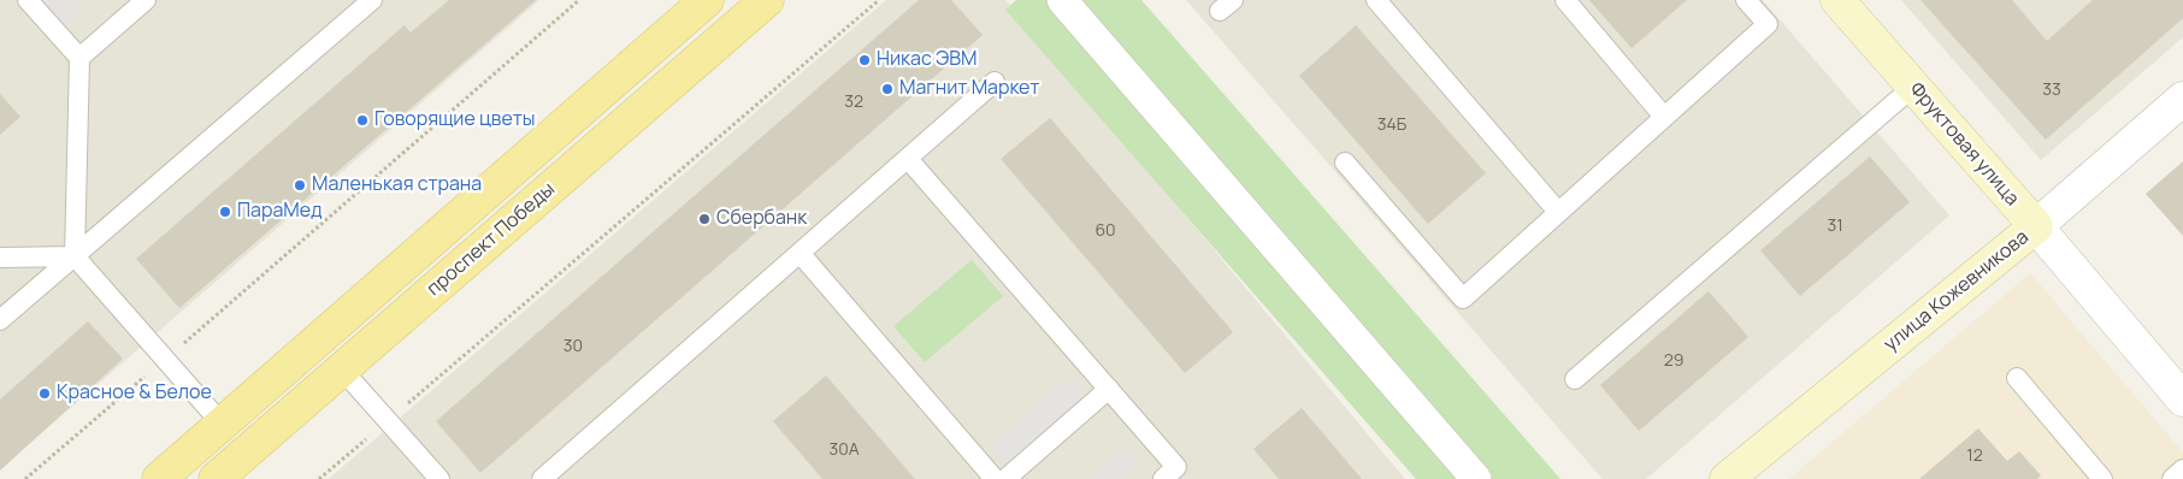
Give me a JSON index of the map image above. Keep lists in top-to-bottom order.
{
  "streets": {
    "main road": ["Фруктовая улица", "проспект Победы", "улица Кожевникова"]
  },
  "crossings": [
    ["Фруктовая улица", "улица Кожевникова"]
  ],
  "places": [
    "Никас ЭВМ",
    "Магнит Маркет",
    "Говорящие цветы",
    "Маленькая страна",
    "ПараМед",
    "Сбербанк",
    "Красное & Белое"
  ],
  "house_numbers": [
    "33",
    "32",
    "34Б",
    "31",
    "60",
    "30",
    "29",
    "30А",
    "12"
  ]
}
